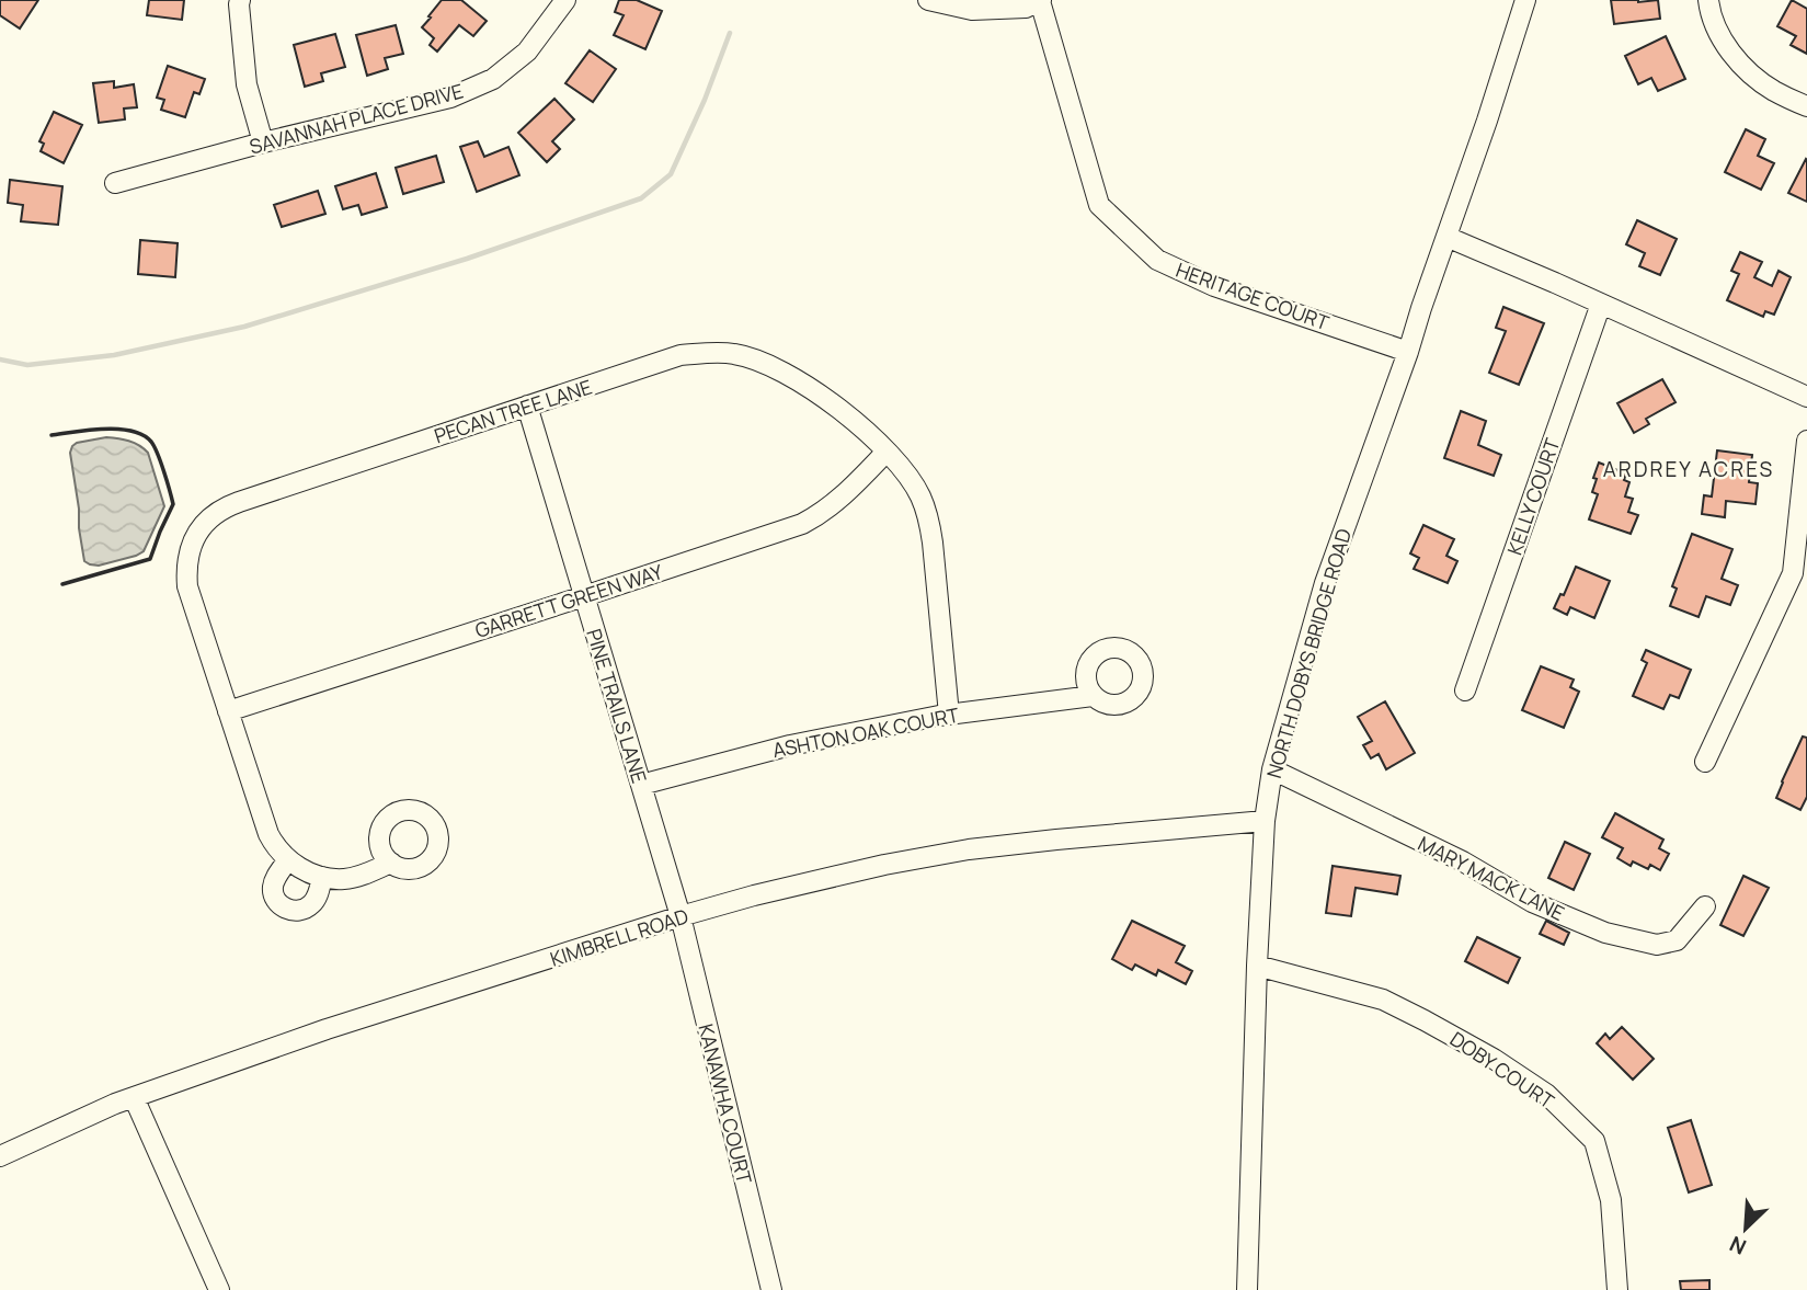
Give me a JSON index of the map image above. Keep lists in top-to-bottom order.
{
  "streets": {
    "street": [
      "SAVANNAH PLACE DRIVE",
      "HERITAGE COURT",
      "PECAN TREE LANE",
      "KELLY COURT",
      "GARRETT GREEN WAY",
      "NORTH DOBYS BRIDGE ROAD",
      "PINE TRAILS LANE",
      "ASHTON OAK COURT",
      "MARY MACK LANE",
      "KIMBRELL ROAD",
      "DOBY COURT",
      "KANAWHA COURT"
    ]
  },
  "crossings": [
    ["HERITAGE COURT", "NORTH DOBYS BRIDGE ROAD"],
    ["PECAN TREE LANE", "GARRETT GREEN WAY"],
    ["PECAN TREE LANE", "PINE TRAILS LANE"],
    ["PECAN TREE LANE", "ASHTON OAK COURT"],
    ["GARRETT GREEN WAY", "PINE TRAILS LANE"],
    ["NORTH DOBYS BRIDGE ROAD", "MARY MACK LANE"],
    ["NORTH DOBYS BRIDGE ROAD", "KIMBRELL ROAD"],
    ["NORTH DOBYS BRIDGE ROAD", "DOBY COURT"],
    ["PINE TRAILS LANE", "ASHTON OAK COURT"],
    ["PINE TRAILS LANE", "KIMBRELL ROAD"],
    ["PINE TRAILS LANE", "KANAWHA COURT"],
    ["KIMBRELL ROAD", "KANAWHA COURT"]
  ],
  "districts": ["ARDREY ACRES"],
  "north": "bottom left"
}
